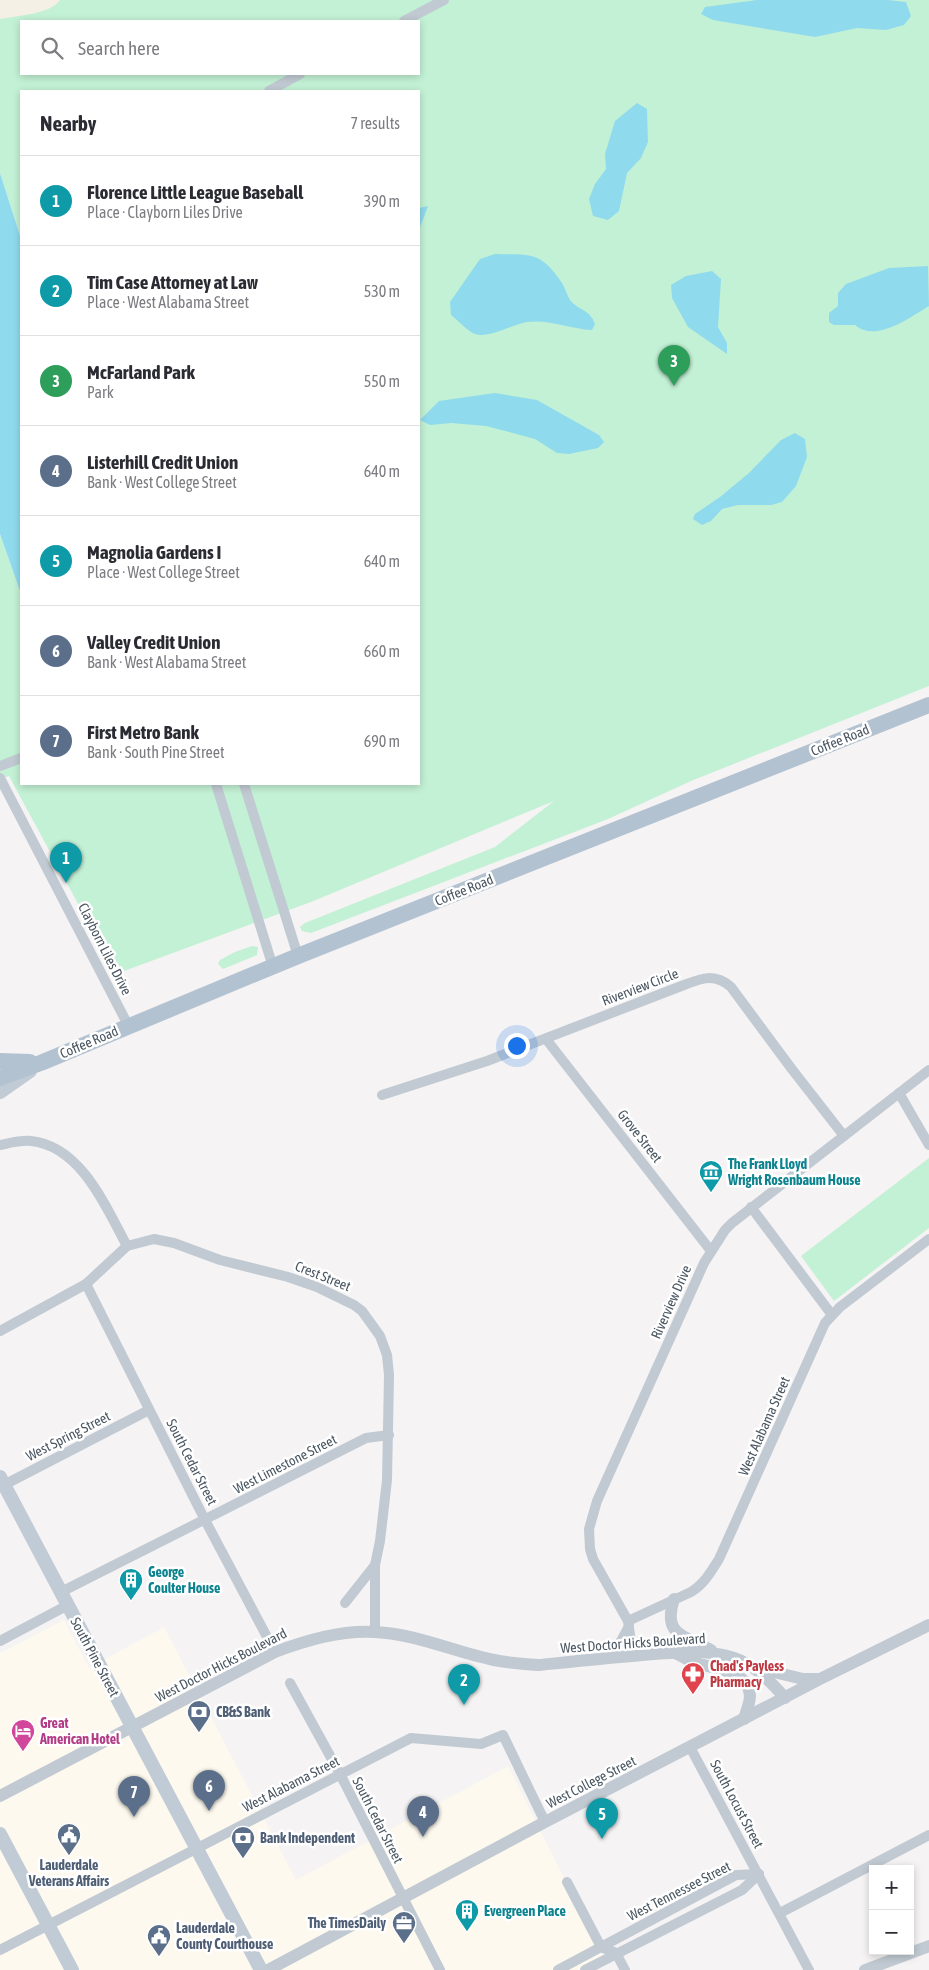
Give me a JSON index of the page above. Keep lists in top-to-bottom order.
{
  "streets": {
    "main road": ["Coffee Road", "South Pine Street"],
    "street": [
      "Clayborn Liles Drive",
      "Riverview Circle",
      "Grove Street",
      "Crest Street",
      "Riverview Drive",
      "West Alabama Street",
      "West Spring Street",
      "South Cedar Street",
      "West Limestone Street",
      "West Doctor Hicks Boulevard",
      "West College Street",
      "South Locust Street",
      "West Tennessee Street"
    ]
  },
  "crossings": [
    ["Coffee Road", "Clayborn Liles Drive"],
    ["Riverview Circle", "Grove Street"],
    ["Riverview Circle", "Riverview Drive"],
    ["Grove Street", "Riverview Drive"],
    ["Crest Street", "West Limestone Street"],
    ["Crest Street", "West Doctor Hicks Boulevard"],
    ["Riverview Drive", "West Alabama Street"],
    ["Riverview Drive", "West Doctor Hicks Boulevard"],
    ["West Alabama Street", "South Cedar Street"],
    ["West Alabama Street", "South Pine Street"],
    ["West Alabama Street", "West College Street"],
    ["West Spring Street", "South Cedar Street"],
    ["West Spring Street", "South Pine Street"],
    ["South Cedar Street", "West Limestone Street"],
    ["South Cedar Street", "West Doctor Hicks Boulevard"],
    ["South Cedar Street", "West College Street"],
    ["West Limestone Street", "South Pine Street"],
    ["West Doctor Hicks Boulevard", "South Pine Street"],
    ["West Doctor Hicks Boulevard", "West College Street"],
    ["West College Street", "South Locust Street"],
    ["South Locust Street", "West Tennessee Street"]
  ],
  "places": {
    "museum": ["The Frank Lloyd Wright Rosenbaum House"],
    "building": ["George Coulter House", "Evergreen Place"],
    "pharmacy": ["Chad's Payless Pharmacy"],
    "bank": ["CB&S Bank", "Bank Independent"],
    "hotel": ["Great American Hotel"],
    "public building": ["Lauderdale Veterans Affairs", "Lauderdale County Courthouse"],
    "office": ["The TimesDaily"]
  },
  "page": {
    "search": "Search here",
    "heading": ["Nearby", "7 results"],
    "list": [
      {
        "mark": "1",
        "name": "Florence Little League Baseball",
        "note": "Place · Clayborn Liles Drive",
        "value": "390 m"
      },
      {
        "mark": "2",
        "name": "Tim Case Attorney at Law",
        "note": "Place · West Alabama Street",
        "value": "530 m"
      },
      {
        "mark": "3",
        "name": "McFarland Park",
        "note": "Park",
        "value": "550 m"
      },
      {
        "mark": "4",
        "name": "Listerhill Credit Union",
        "note": "Bank · West College Street",
        "value": "640 m"
      },
      {
        "mark": "5",
        "name": "Magnolia Gardens I",
        "note": "Place · West College Street",
        "value": "640 m"
      },
      {
        "mark": "6",
        "name": "Valley Credit Union",
        "note": "Bank · West Alabama Street",
        "value": "660 m"
      },
      {
        "mark": "7",
        "name": "First Metro Bank",
        "note": "Bank · South Pine Street",
        "value": "690 m"
      }
    ],
    "pins": [
      "3",
      "1",
      "2",
      "6",
      "7",
      "4",
      "5"
    ],
    "map_buttons": ["+", "−"]
  }
}
